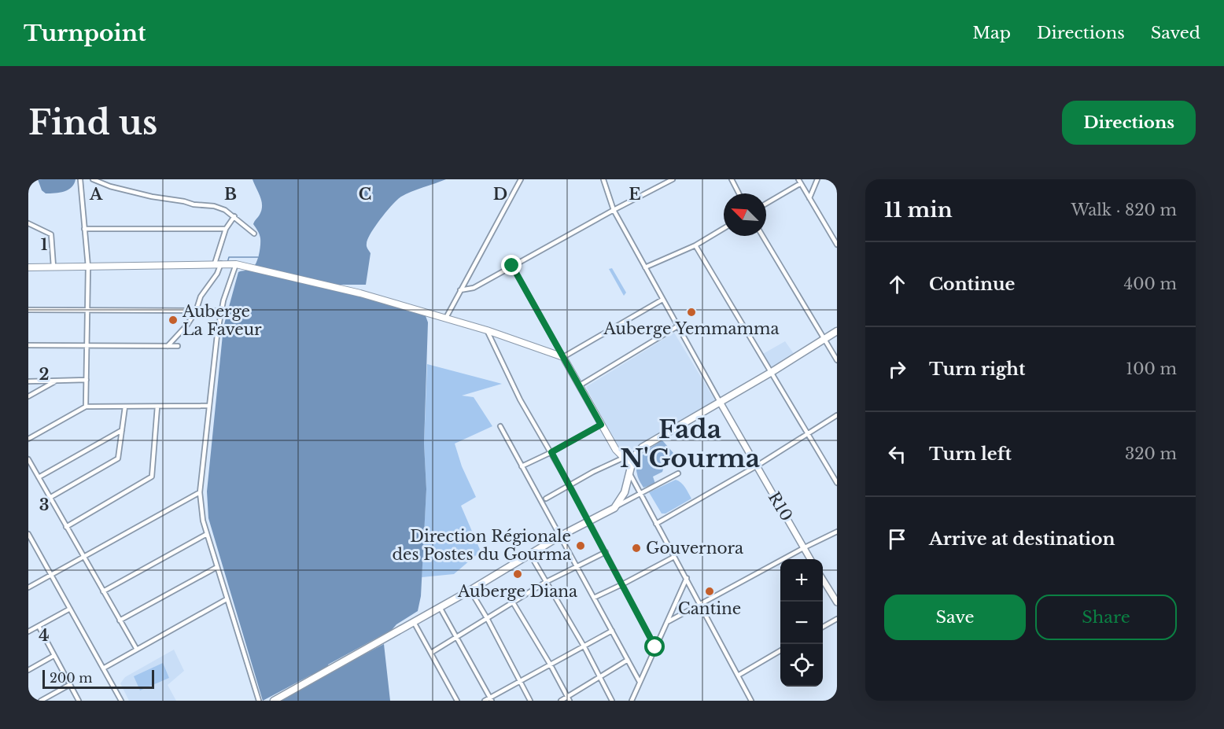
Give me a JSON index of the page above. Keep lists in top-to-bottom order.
{
  "streets": {
    "main road": ["R10"]
  },
  "districts": ["Fada N'Gourma"],
  "places": [
    "Auberge Yemmamma",
    "Auberge La Faveur",
    "Direction Régionale des Postes du Gourma",
    "Gouvernora",
    "Auberge Diana",
    "Cantine"
  ],
  "scale_bar": "200 m",
  "north": "top left",
  "page": {
    "header": "Turnpoint",
    "nav": ["Map", "Directions", "Saved"],
    "buttons": [
      "Directions",
      ["Save", "Share"]
    ],
    "title": "Find us",
    "heading": ["11 min", "Walk · 820 m"],
    "list": [
      ["Continue", "400 m"],
      ["Turn right", "100 m"],
      ["Turn left", "320 m"],
      "Arrive at destination"
    ],
    "map_buttons": ["+", "−"],
    "scale": "200 m"
  },
  "grid": {
    "columns": [
      "A",
      "B",
      "C",
      "D",
      "E"
    ],
    "rows": [
      "1",
      "2",
      "3",
      "4"
    ]
  }
}
